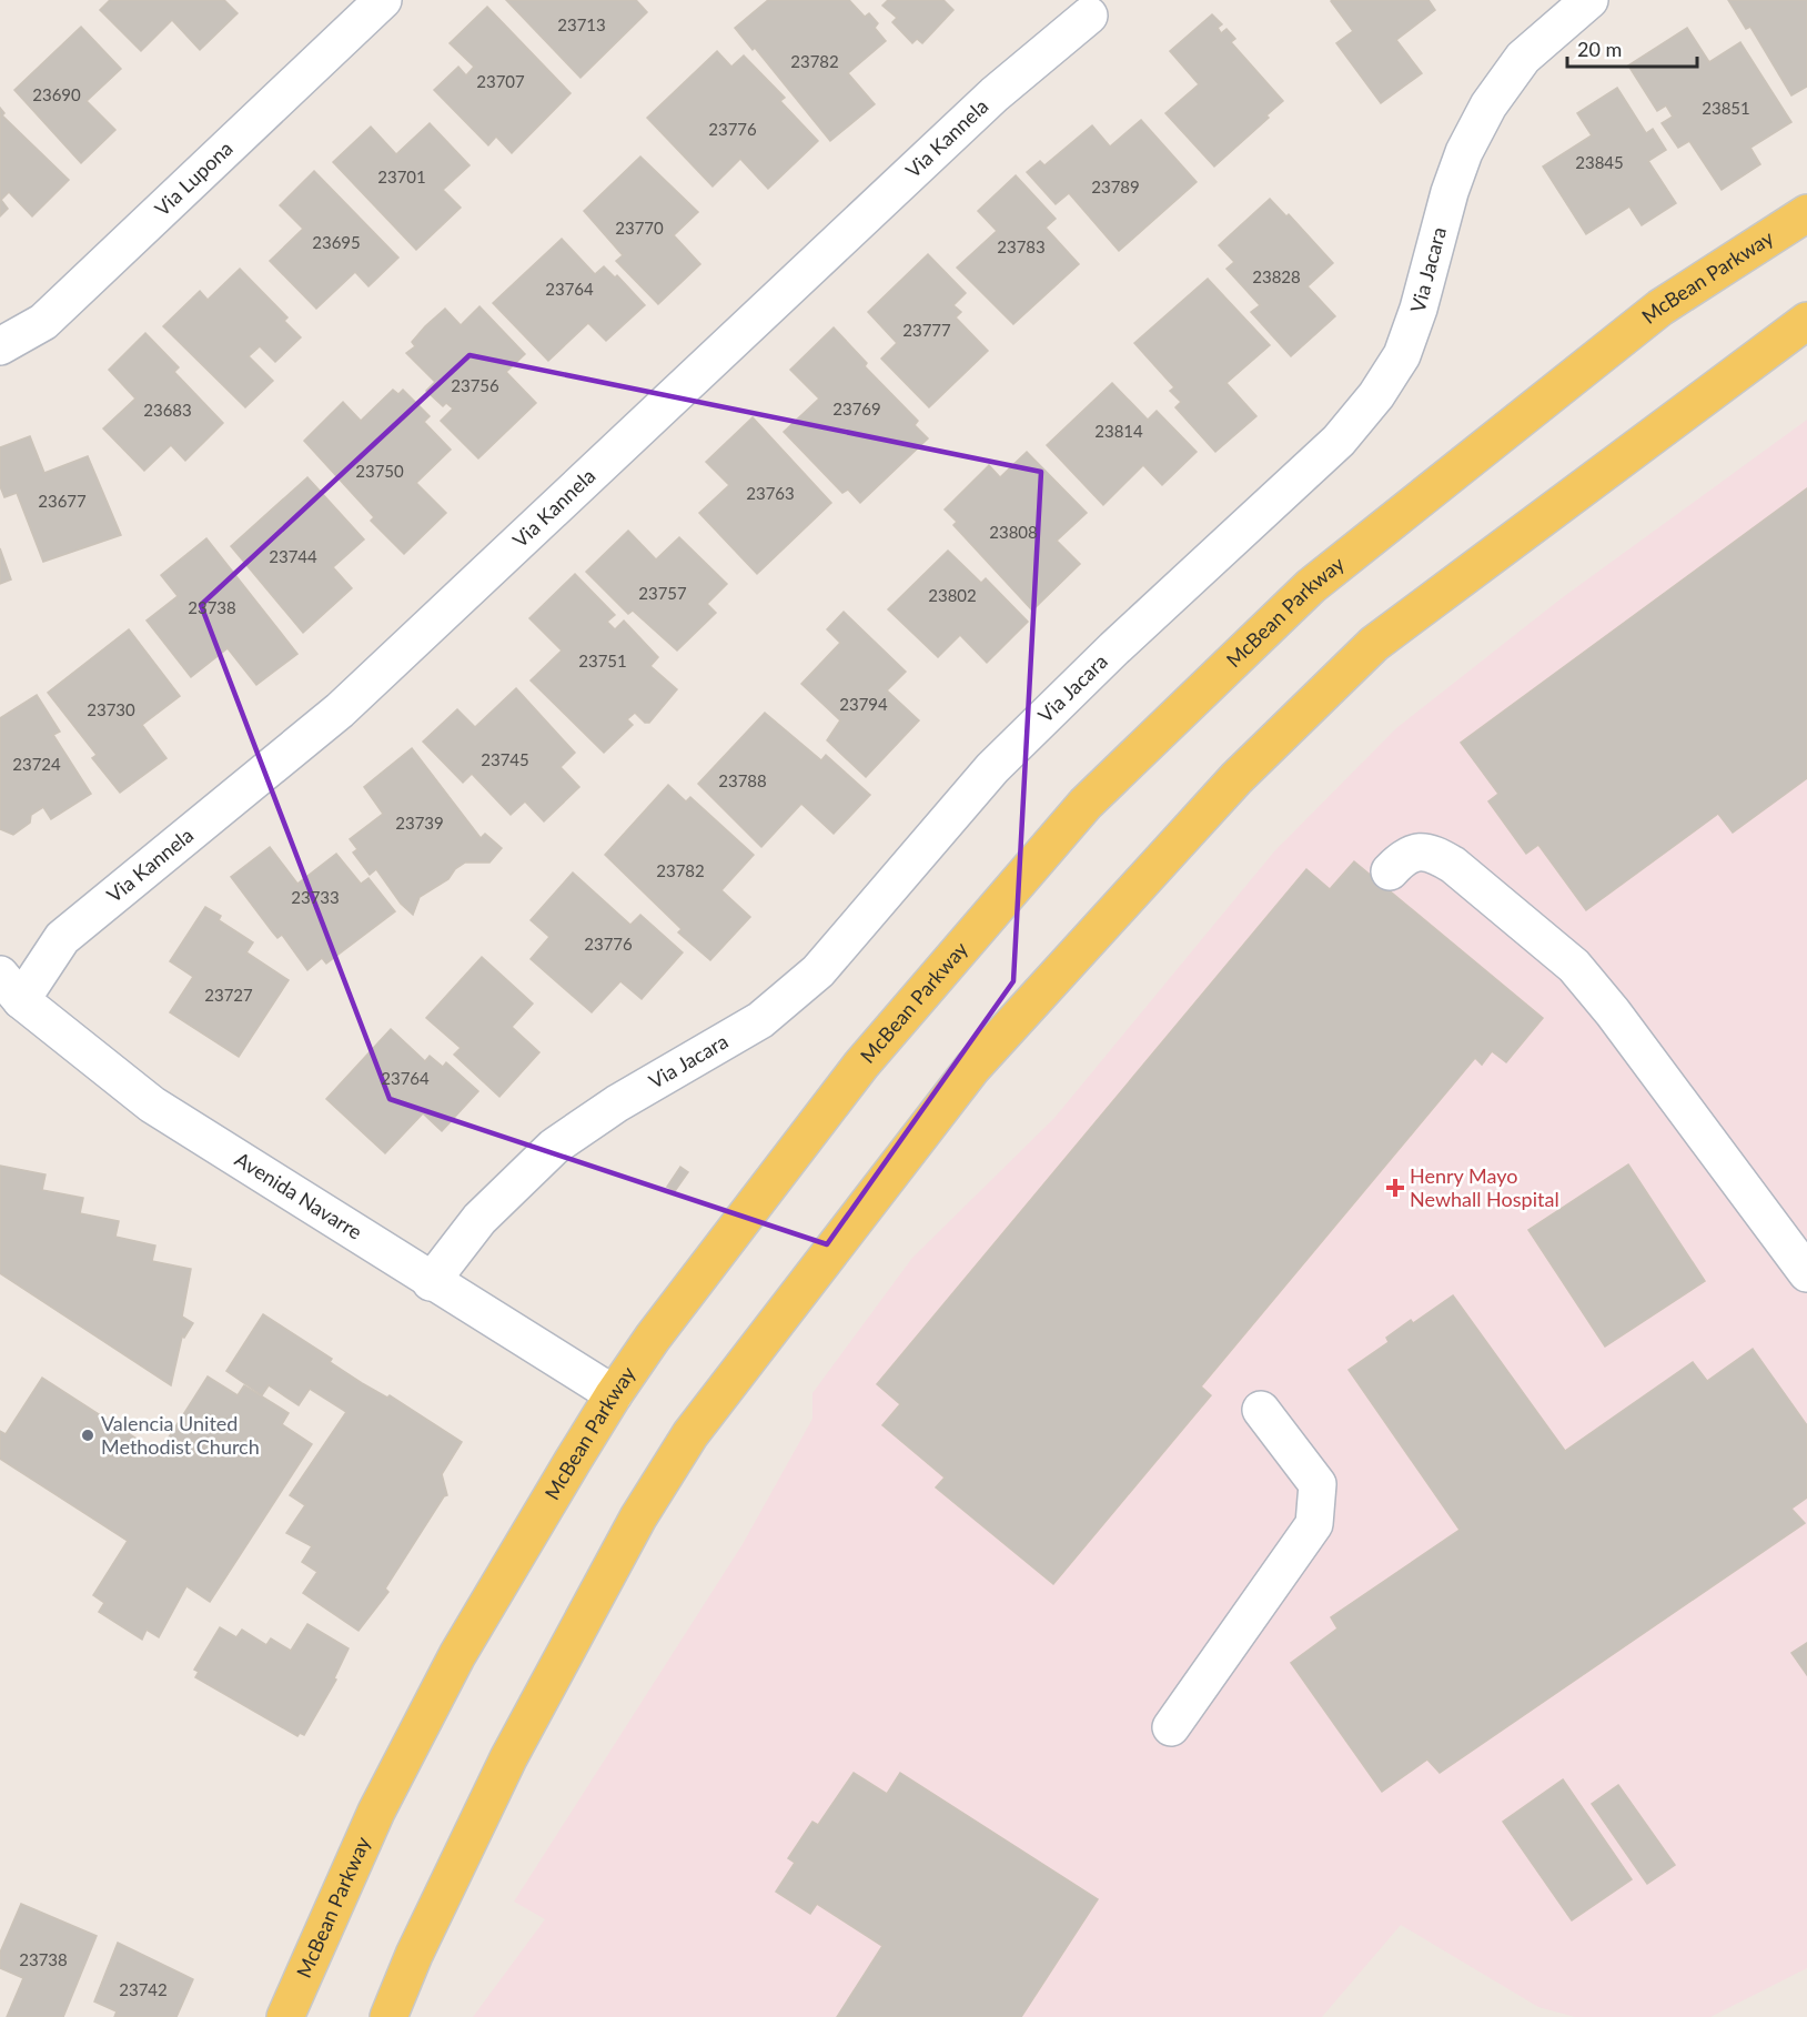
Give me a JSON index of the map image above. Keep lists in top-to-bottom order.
{
  "streets": {
    "main road": ["McBean Parkway"],
    "street": [
      "Via Kannela",
      "Via Lupona",
      "Via Jacara",
      "Avenida Navarre"
    ]
  },
  "crossings": [
    ["Via Kannela", "Avenida Navarre"],
    ["Via Jacara", "Avenida Navarre"],
    ["McBean Parkway", "Avenida Navarre"]
  ],
  "places": {
    "health": ["Henry Mayo Newhall Hospital"],
    "other": ["Valencia United Methodist Church"]
  },
  "house_numbers": [
    "23713",
    "23782",
    "23707",
    "23690",
    "23851",
    "23776",
    "23845",
    "23701",
    "23789",
    "23770",
    "23695",
    "23783",
    "23828",
    "23764",
    "23777",
    "23756",
    "23769",
    "23683",
    "23814",
    "23750",
    "23763",
    "23677",
    "23808",
    "23744",
    "23757",
    "23802",
    "23738",
    "23751",
    "23794",
    "23730",
    "23745",
    "23724",
    "23788",
    "23739",
    "23782",
    "23733",
    "23776",
    "23727",
    "23764",
    "23738",
    "23742"
  ],
  "scale_bar": "20 m"
}
